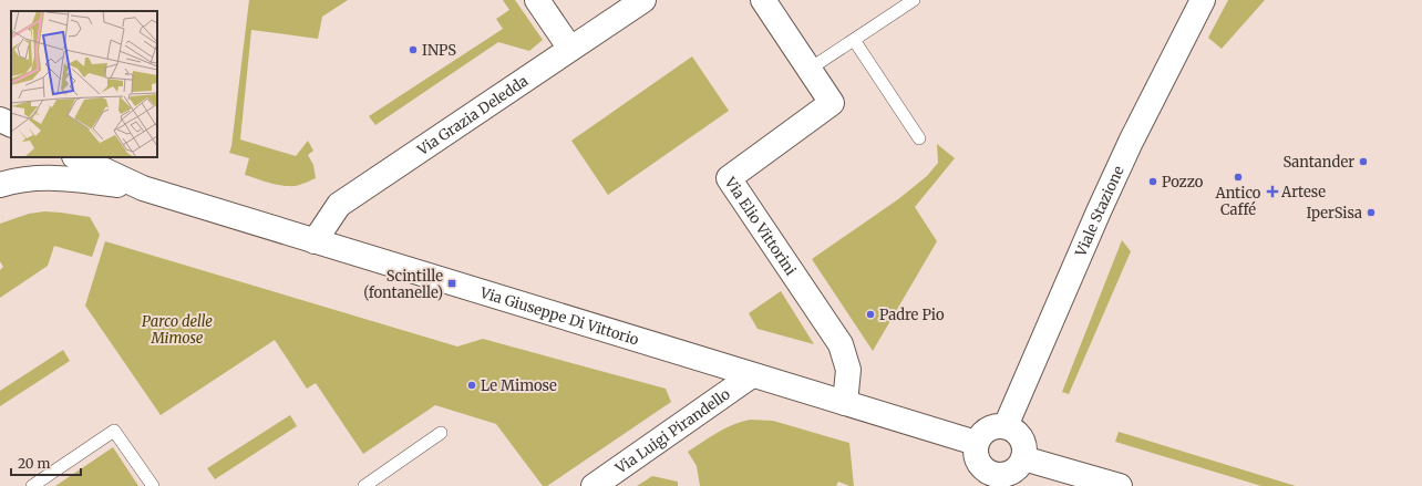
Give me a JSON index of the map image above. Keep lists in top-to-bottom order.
{
  "streets": {
    "street": [
      "Via Grazia Deledda",
      "Viale Stazione",
      "Via Elio Vittorini",
      "Via Giuseppe Di Vittorio",
      "Via Luigi Pirandello"
    ]
  },
  "crossings": [
    ["Via Grazia Deledda", "Via Giuseppe Di Vittorio"],
    ["Viale Stazione", "Via Giuseppe Di Vittorio"],
    ["Via Elio Vittorini", "Via Giuseppe Di Vittorio"],
    ["Via Giuseppe Di Vittorio", "Via Luigi Pirandello"]
  ],
  "parks": ["Parco delle Mimose"],
  "places": {
    "other": [
      "INPS",
      "Santander",
      "Antico Caffé",
      "Pozzo",
      "IperSisa",
      "Padre Pio",
      "Le Mimose"
    ],
    "health": ["Artese"],
    "transit": ["Scintille (fontanelle)"]
  },
  "scale_bar": "20 m"
}
